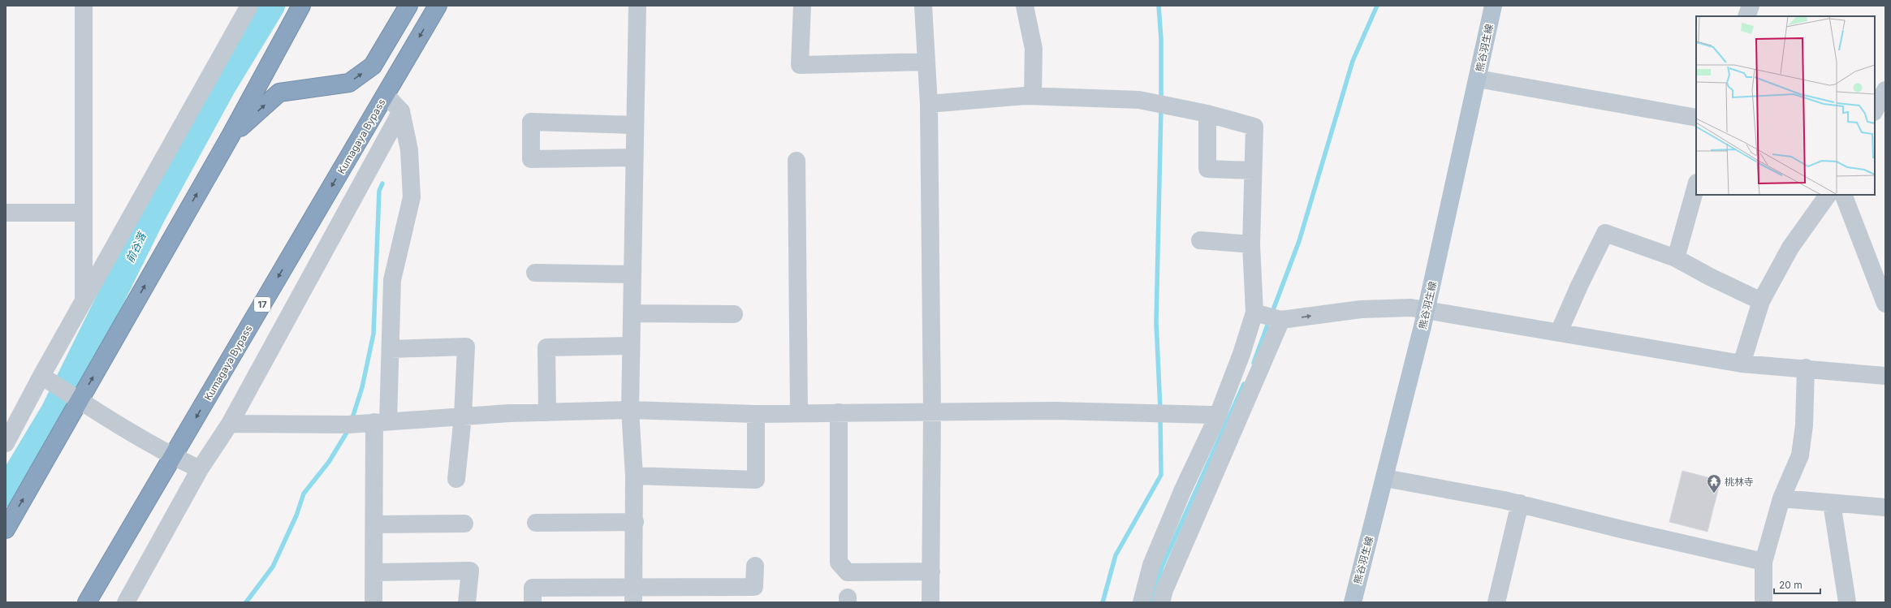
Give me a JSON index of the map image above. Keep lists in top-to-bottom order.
{
  "streets": {
    "highway": ["Kumagaya Bypass", "17"],
    "main road": ["熊谷羽生線"]
  },
  "water": ["前谷落"],
  "places": {
    "temple": ["桃林寺"]
  },
  "scale_bar": "20 m"
}
